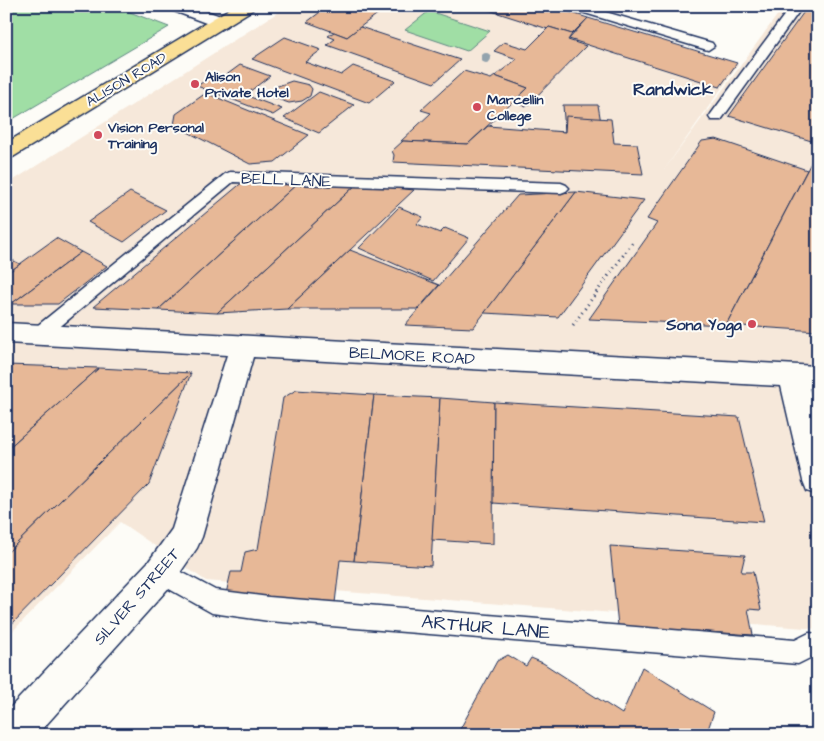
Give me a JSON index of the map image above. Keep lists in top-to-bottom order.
{
  "streets": {
    "main road": ["ALISON ROAD"],
    "street": ["BELMORE ROAD", "SILVER STREET"],
    "lane": ["BELL LANE", "ARTHUR LANE"]
  },
  "crossings": [
    ["BELL LANE", "BELMORE ROAD"],
    ["BELMORE ROAD", "SILVER STREET"],
    ["SILVER STREET", "ARTHUR LANE"]
  ],
  "districts": ["Randwick"],
  "places": [
    "Alison Private Hotel",
    "Marcellin College",
    "Vision Personal Training",
    "Sona Yoga"
  ]
}
